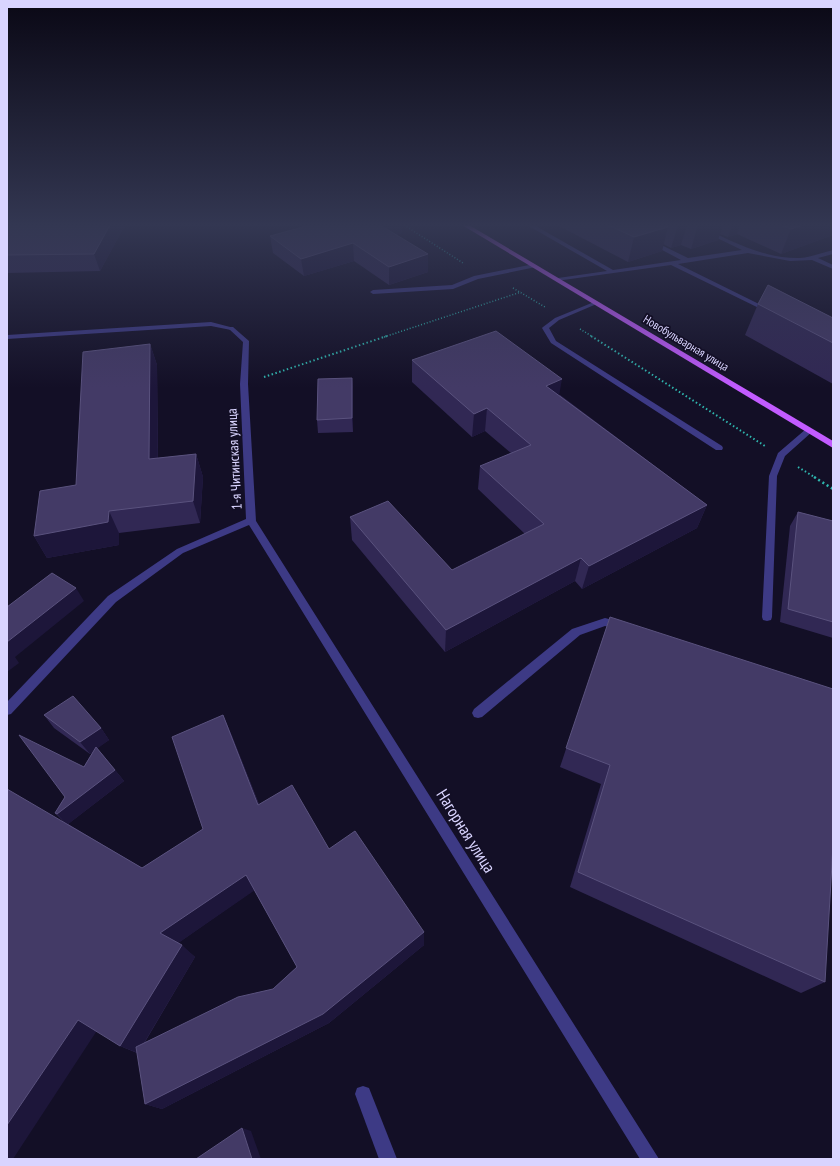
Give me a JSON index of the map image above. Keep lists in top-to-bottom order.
{
  "streets": {
    "main road": ["Новобульварная улица"],
    "street": ["1-я Читинская улица", "Нагорная улица"]
  },
  "crossings": [
    ["1-я Читинская улица", "Нагорная улица"]
  ]
}
